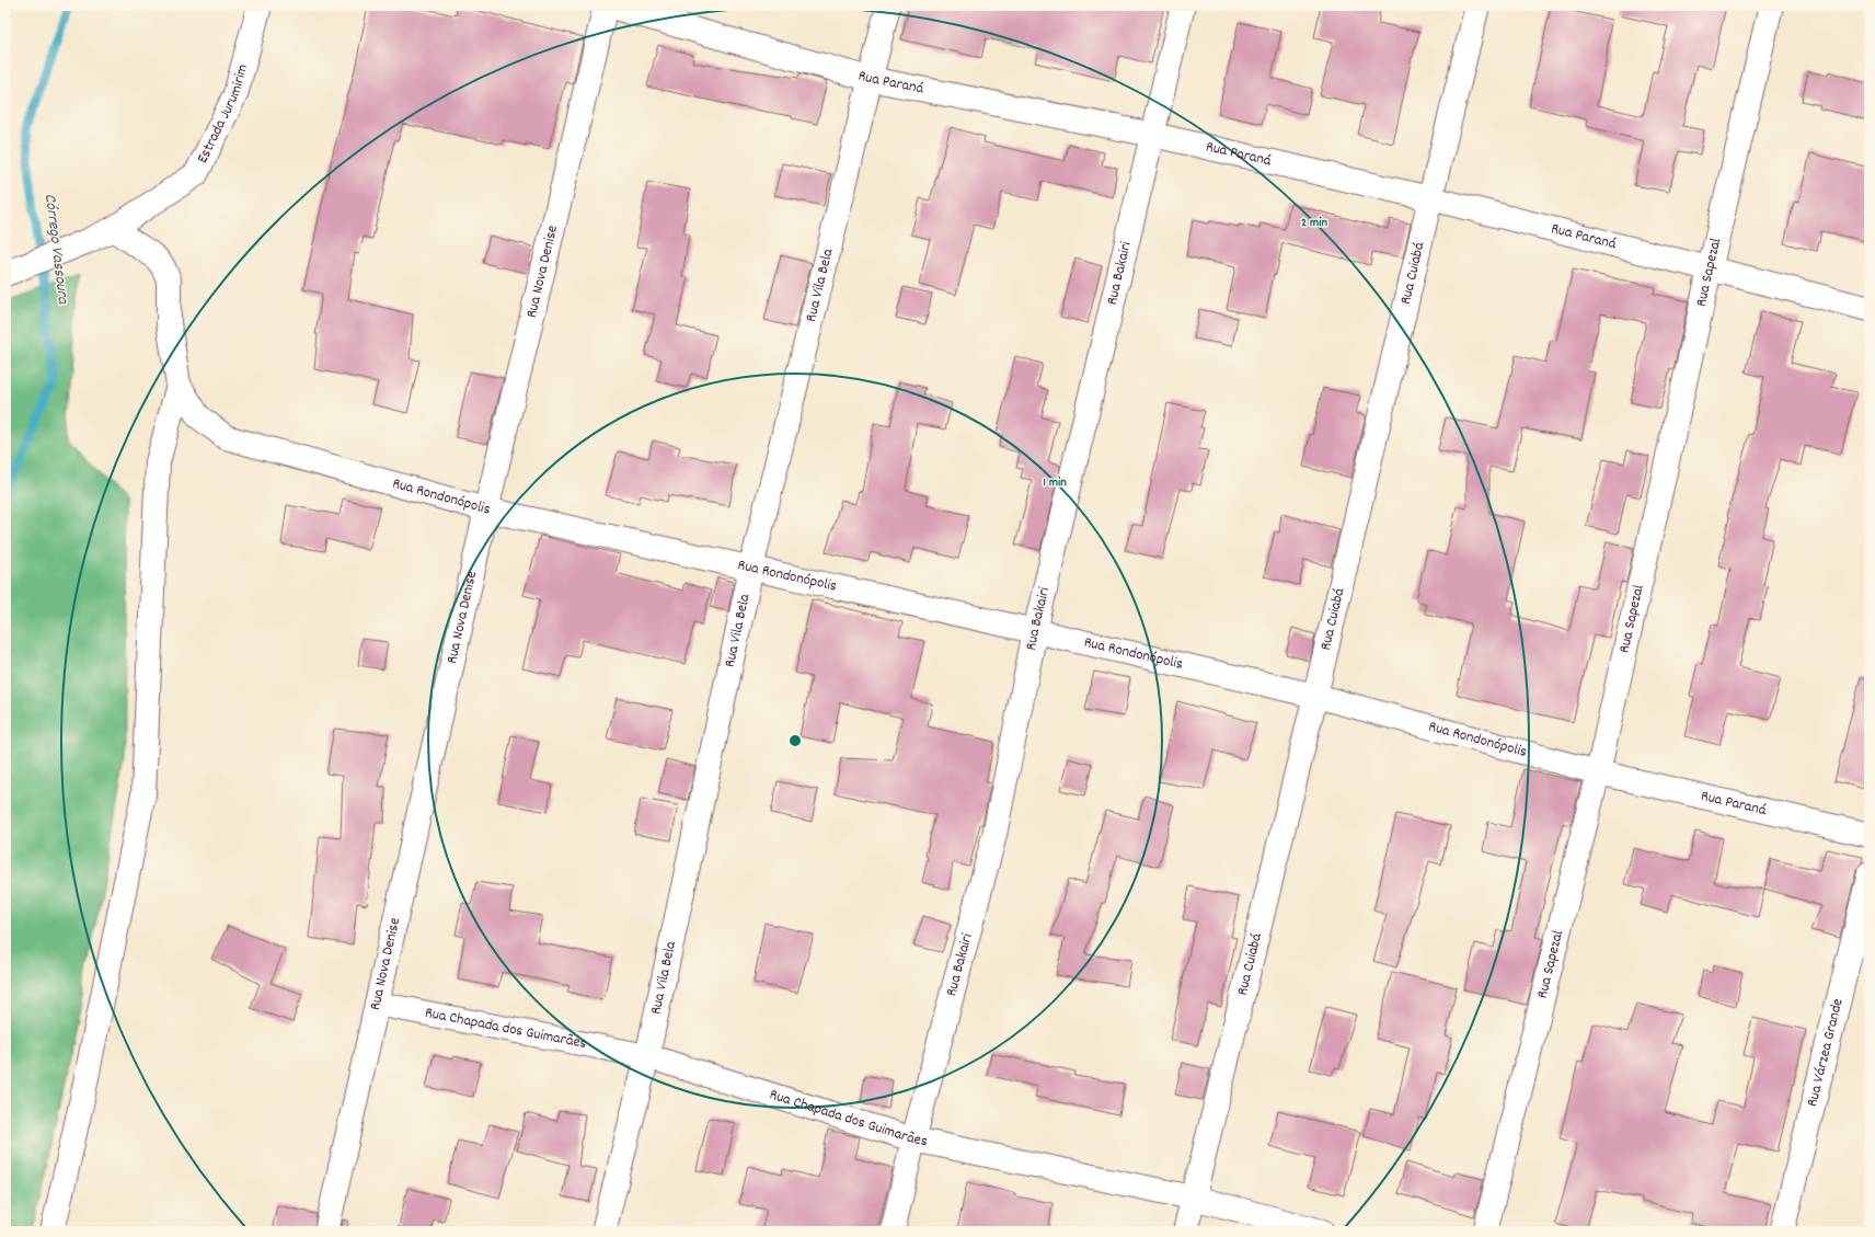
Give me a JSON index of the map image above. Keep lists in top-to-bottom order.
{
  "streets": {
    "street": [
      "Rua Paraná",
      "Estrada Jurumirim",
      "Rua Nova Denise",
      "Rua Bakairi",
      "Rua Cuiabá",
      "Rua Sapezal",
      "Rua Vila Bela",
      "Rua Rondonópolis",
      "Rua Chapada dos Guimarães",
      "Rua Várzea Grande"
    ]
  },
  "crossings": [
    ["Rua Paraná", "Rua Nova Denise"],
    ["Rua Paraná", "Rua Bakairi"],
    ["Rua Paraná", "Rua Cuiabá"],
    ["Rua Paraná", "Rua Sapezal"],
    ["Rua Paraná", "Rua Vila Bela"],
    ["Rua Paraná", "Rua Rondonópolis"],
    ["Estrada Jurumirim", "Rua Rondonópolis"],
    ["Rua Nova Denise", "Rua Rondonópolis"],
    ["Rua Nova Denise", "Rua Chapada dos Guimarães"],
    ["Rua Bakairi", "Rua Rondonópolis"],
    ["Rua Bakairi", "Rua Chapada dos Guimarães"],
    ["Rua Cuiabá", "Rua Rondonópolis"],
    ["Rua Cuiabá", "Rua Chapada dos Guimarães"],
    ["Rua Sapezal", "Rua Rondonópolis"],
    ["Rua Vila Bela", "Rua Rondonópolis"],
    ["Rua Vila Bela", "Rua Chapada dos Guimarães"]
  ],
  "water": ["Córrego Vassoura"],
  "rings": ["2 min", "1 min"]
}
